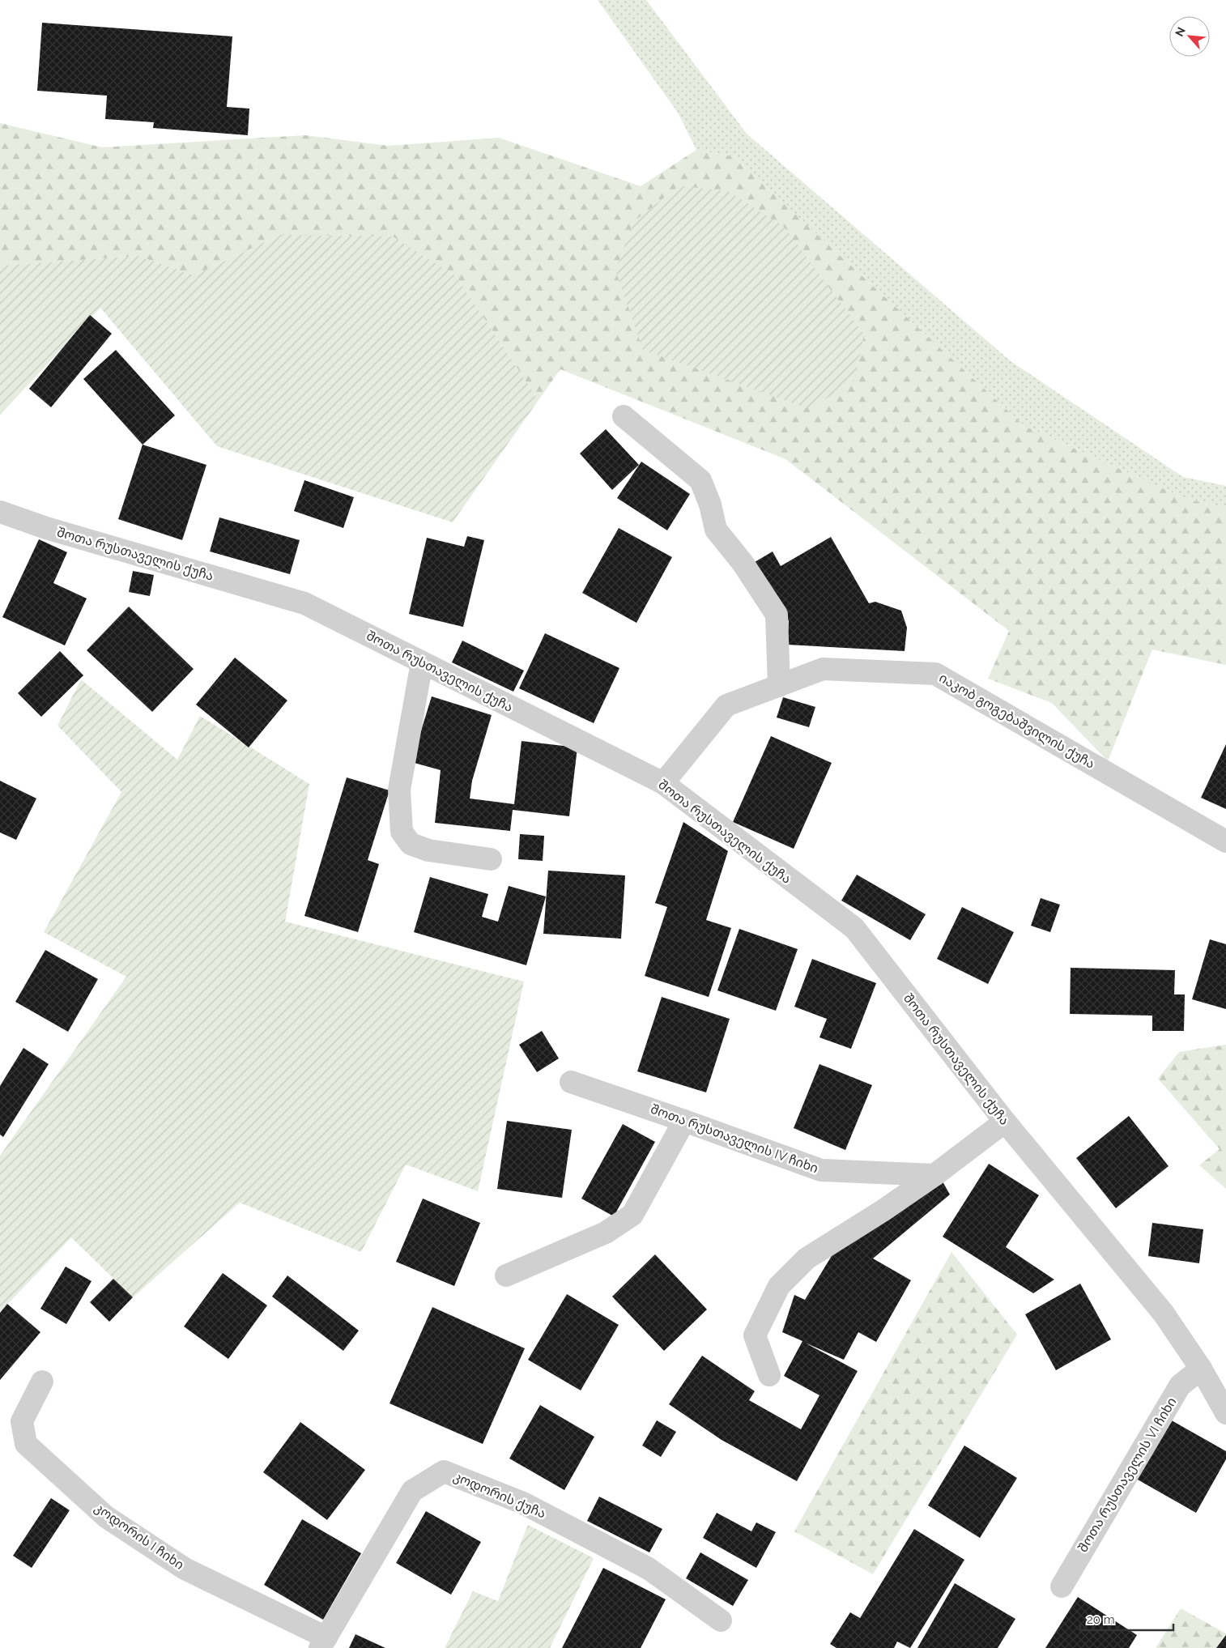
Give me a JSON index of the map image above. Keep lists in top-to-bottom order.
{
  "streets": {
    "street": [
      "შოთა რუსთაველის ქუჩა",
      "იაკობ გოგებაშვილის ქუჩა",
      "შოთა რუსთაველის IV ჩიხი",
      "შოთა რუსთაველის VI ჩიხი",
      "კოდორის ქუჩა",
      "კოდორის I ჩიხი"
    ]
  },
  "crossings": [
    ["შოთა რუსთაველის ქუჩა", "იაკობ გოგებაშვილის ქუჩა"],
    ["შოთა რუსთაველის ქუჩა", "შოთა რუსთაველის VI ჩიხი"],
    ["კოდორის ქუჩა", "კოდორის I ჩიხი"]
  ],
  "scale_bar": "20 m",
  "north": "top left"
}
